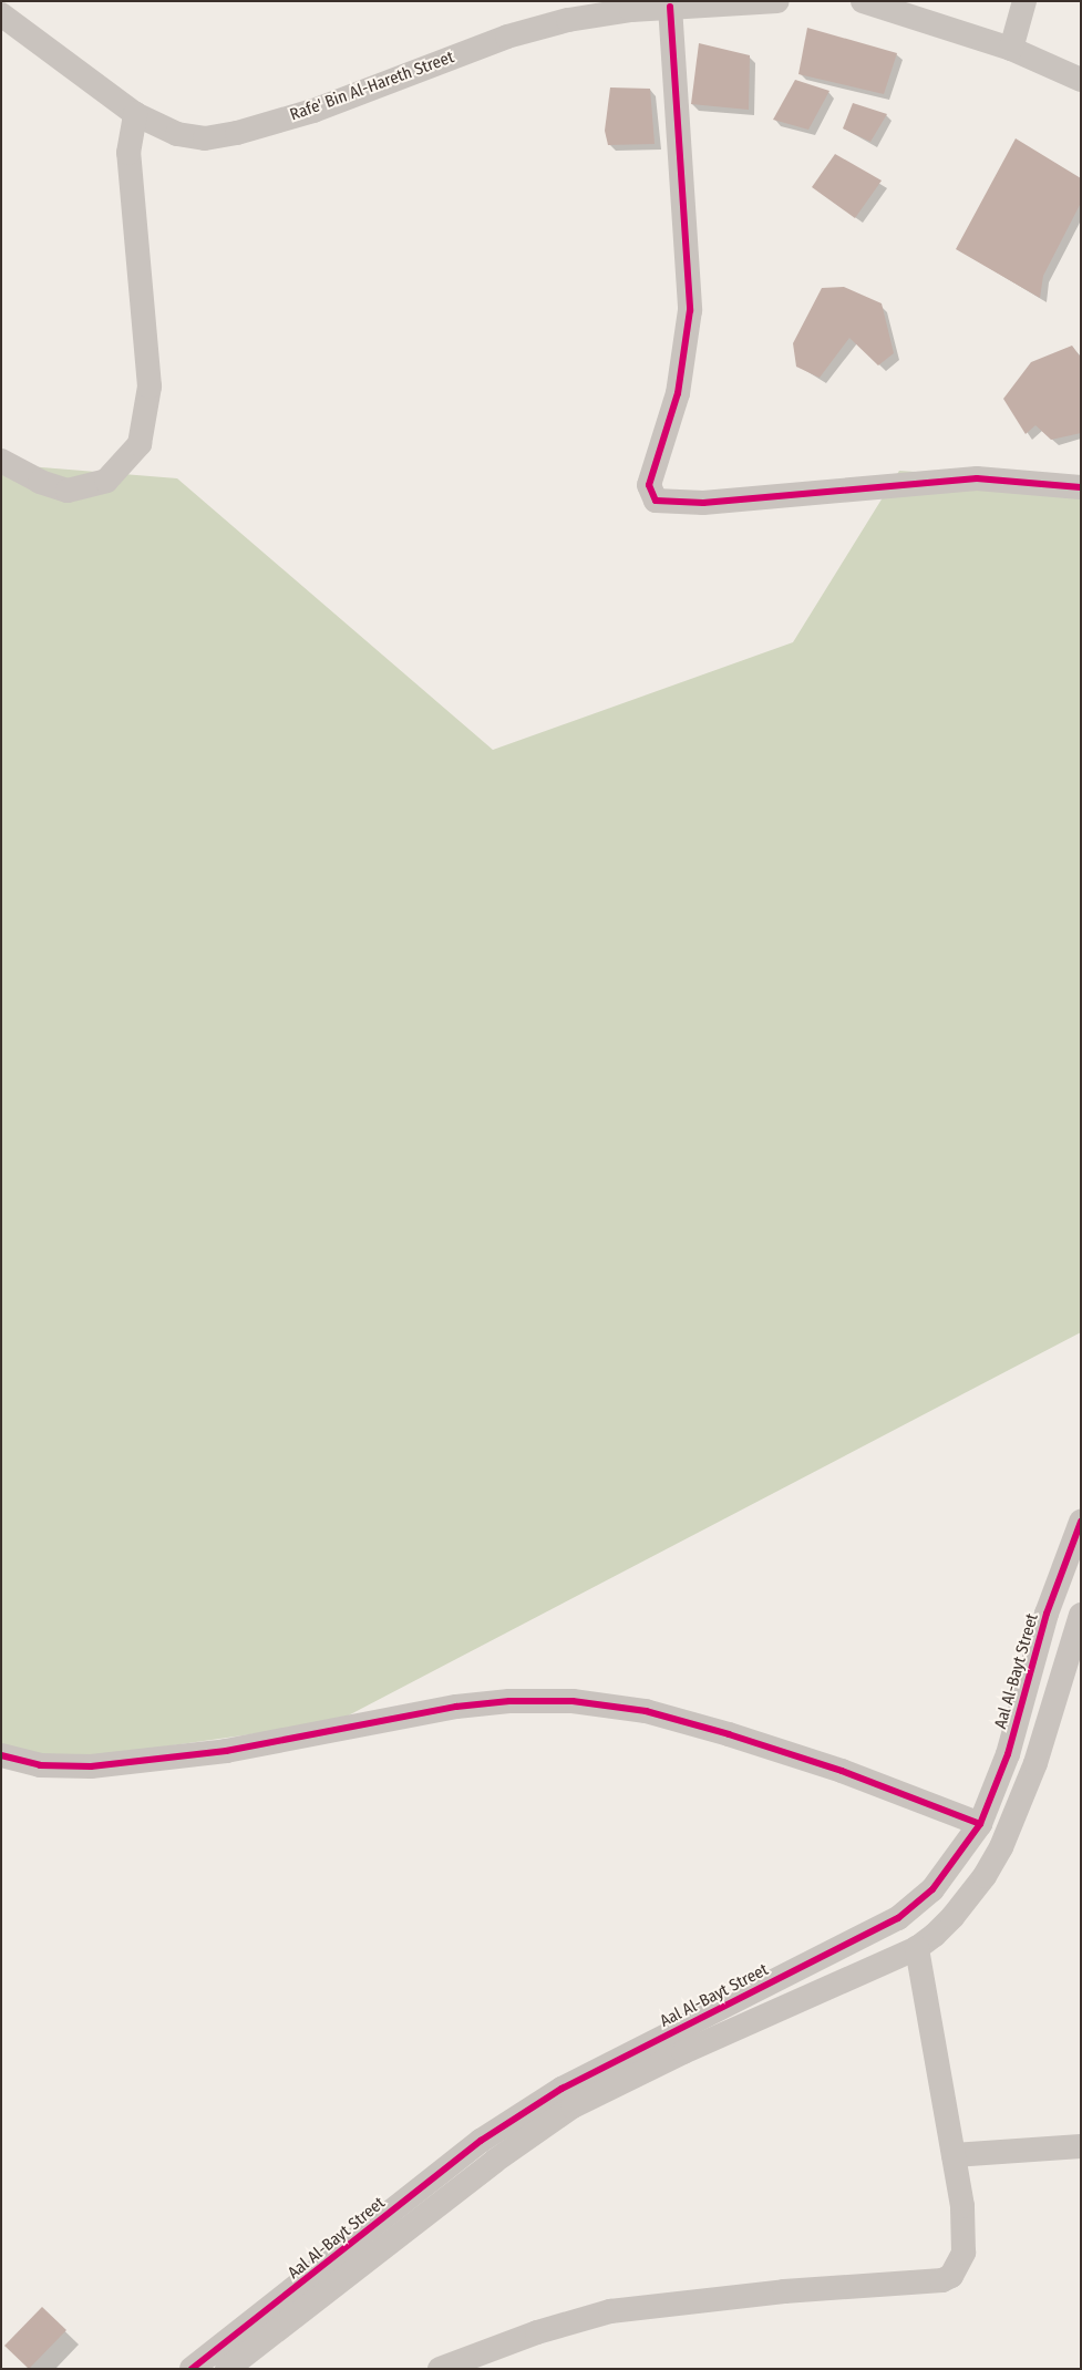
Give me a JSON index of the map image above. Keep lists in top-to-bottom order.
{
  "streets": {
    "street": ["Rafe' Bin Al-Hareth Street", "Aal Al-Bayt Street"]
  }
}
